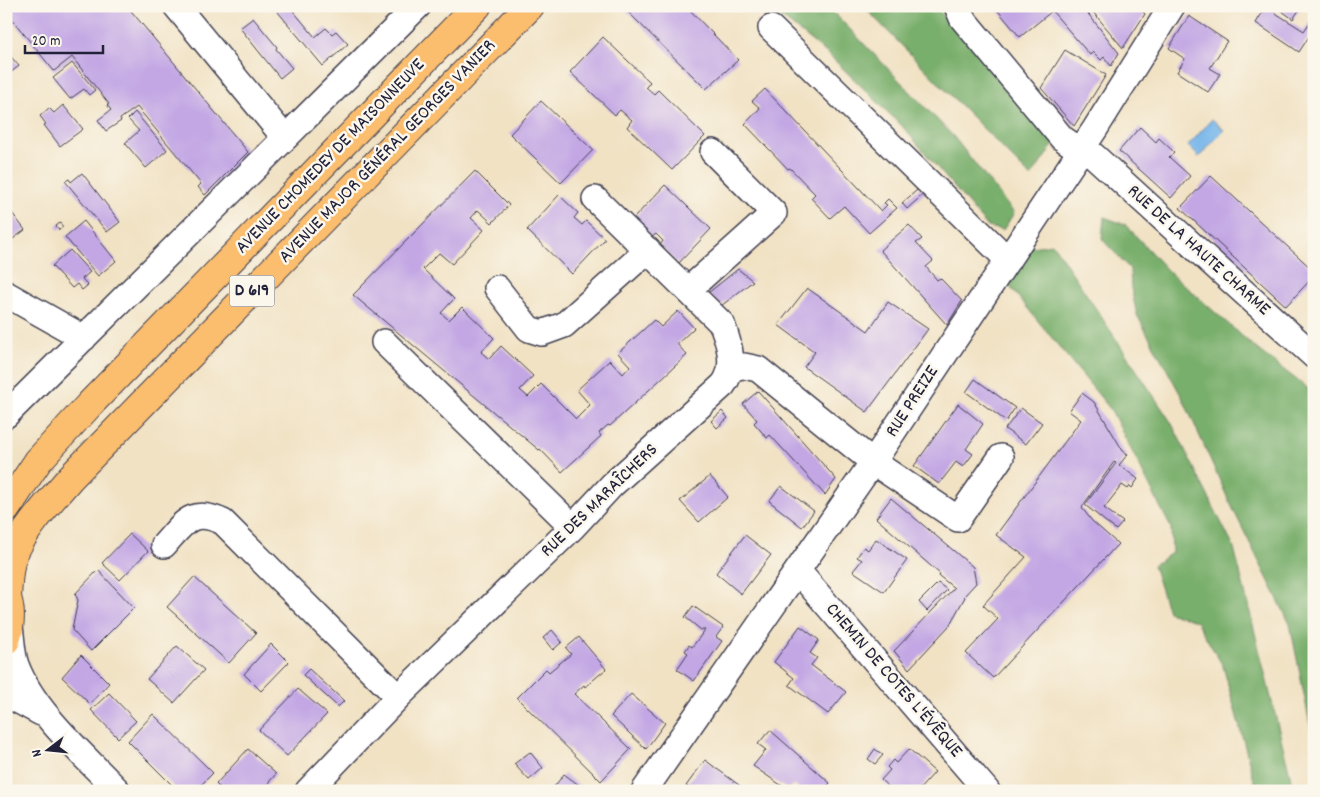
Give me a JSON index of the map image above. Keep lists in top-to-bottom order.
{
  "streets": {
    "main road": ["AVENUE MAJOR GÉNÉRAL GEORGES VANIER", "AVENUE CHOMEDEY DE MAISONNEUVE", "D 619"],
    "street": [
      "RUE DE LA HAUTE CHARME",
      "RUE PREIZE",
      "RUE DES MARAÎCHERS",
      "CHEMIN DE COTES L'ÉVÊQUE"
    ]
  },
  "crossings": [
    ["RUE DE LA HAUTE CHARME", "RUE PREIZE"],
    ["RUE PREIZE", "CHEMIN DE COTES L'ÉVÊQUE"]
  ],
  "scale_bar": "20 m",
  "north": "left"
}
